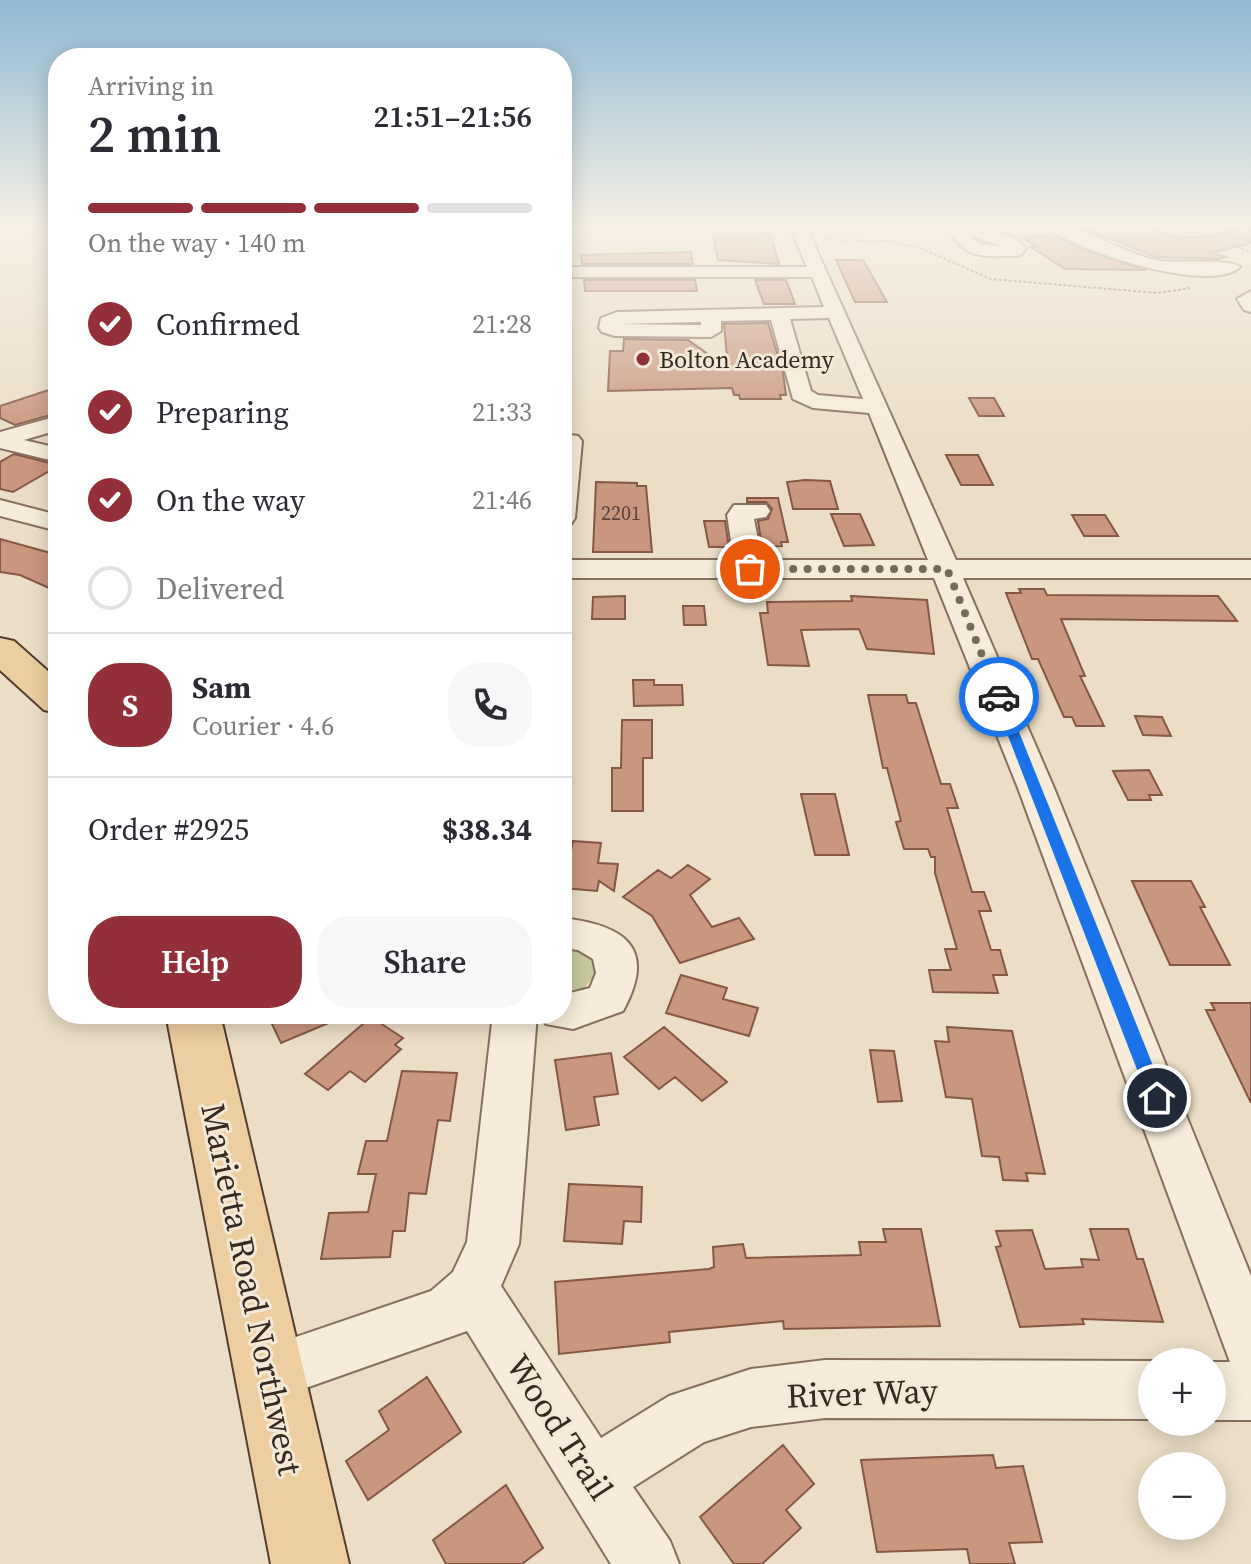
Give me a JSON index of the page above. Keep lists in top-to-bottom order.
{
  "streets": {
    "main road": ["Marietta Road Northwest"],
    "street": ["River Way", "Wood Trail"]
  },
  "crossings": [
    ["River Way", "Wood Trail"]
  ],
  "places": ["Bolton Academy"],
  "house_numbers": ["2201"],
  "page": {
    "heading": ["2 min", "Arriving in", "21:51–21:56"],
    "panel": [
      "Sam",
      "Courier · 4.6",
      "Order #2925",
      "$38.34"
    ],
    "bar": "On the way · 140 m",
    "list": [
      ["Confirmed", "21:28"],
      ["Preparing", "21:33"],
      ["On the way", "21:46"],
      "Delivered"
    ],
    "round": "S",
    "buttons": ["Help", "Share"],
    "map_buttons": ["+", "−"]
  }
}
